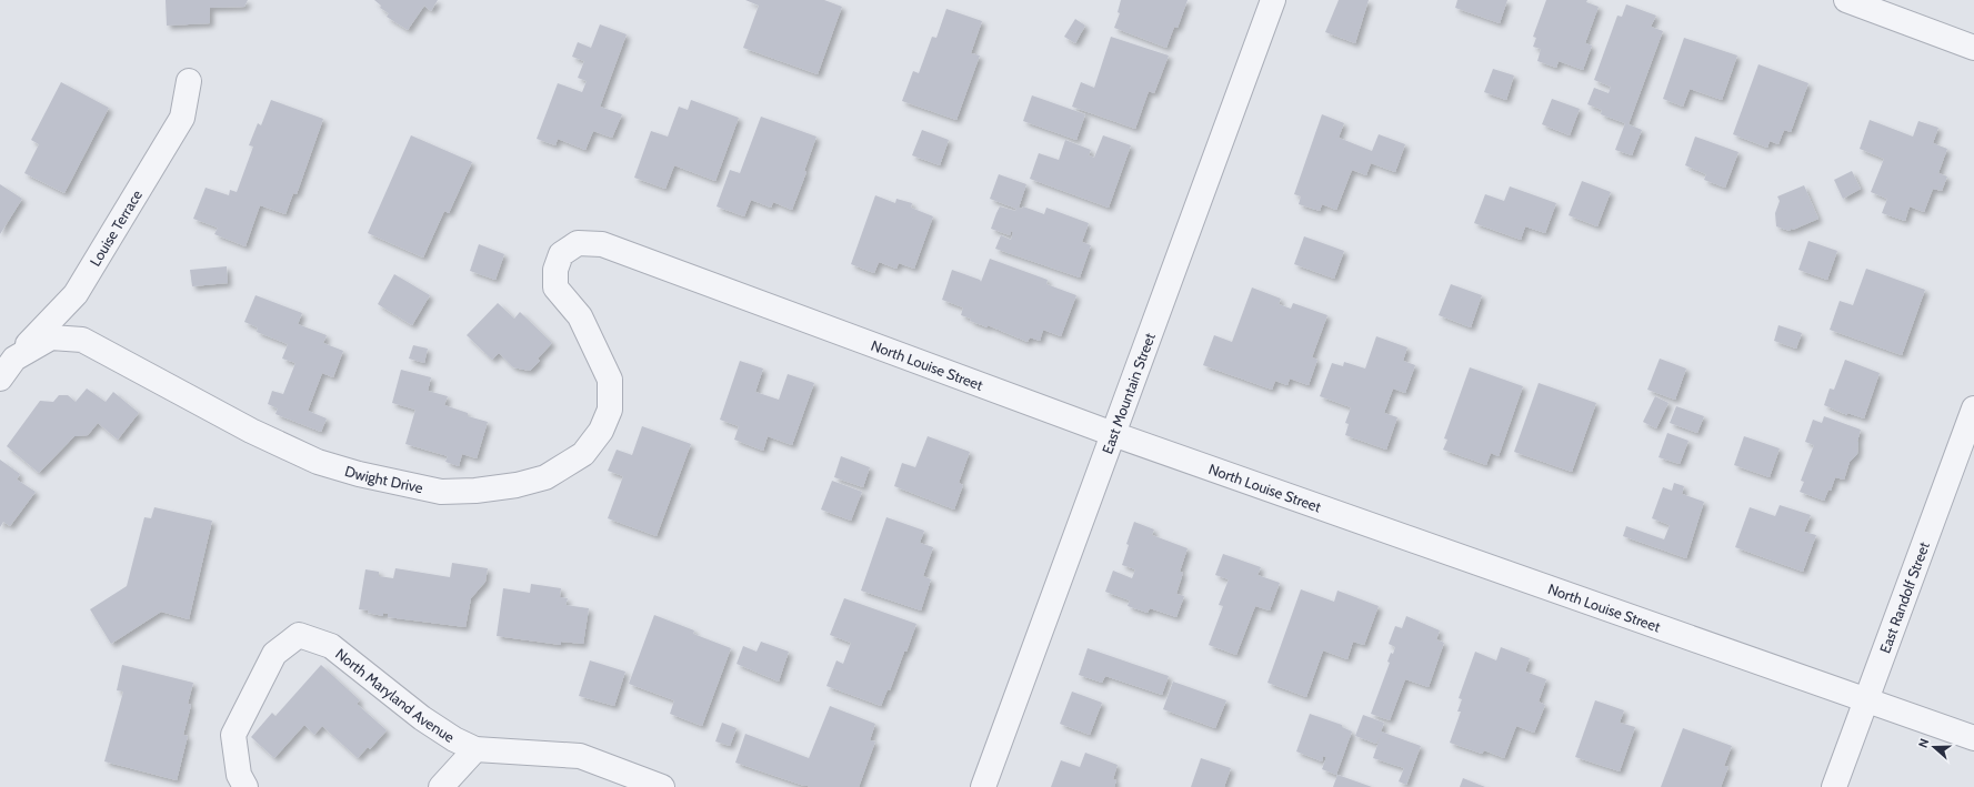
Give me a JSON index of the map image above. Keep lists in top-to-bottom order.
{
  "streets": {
    "street": [
      "Louise Terrace",
      "North Louise Street",
      "East Mountain Street",
      "Dwight Drive",
      "East Randolf Street",
      "North Maryland Avenue"
    ]
  },
  "crossings": [
    ["Louise Terrace", "Dwight Drive"],
    ["North Louise Street", "East Mountain Street"],
    ["North Louise Street", "Dwight Drive"],
    ["North Louise Street", "East Randolf Street"]
  ],
  "north": "left"
}
